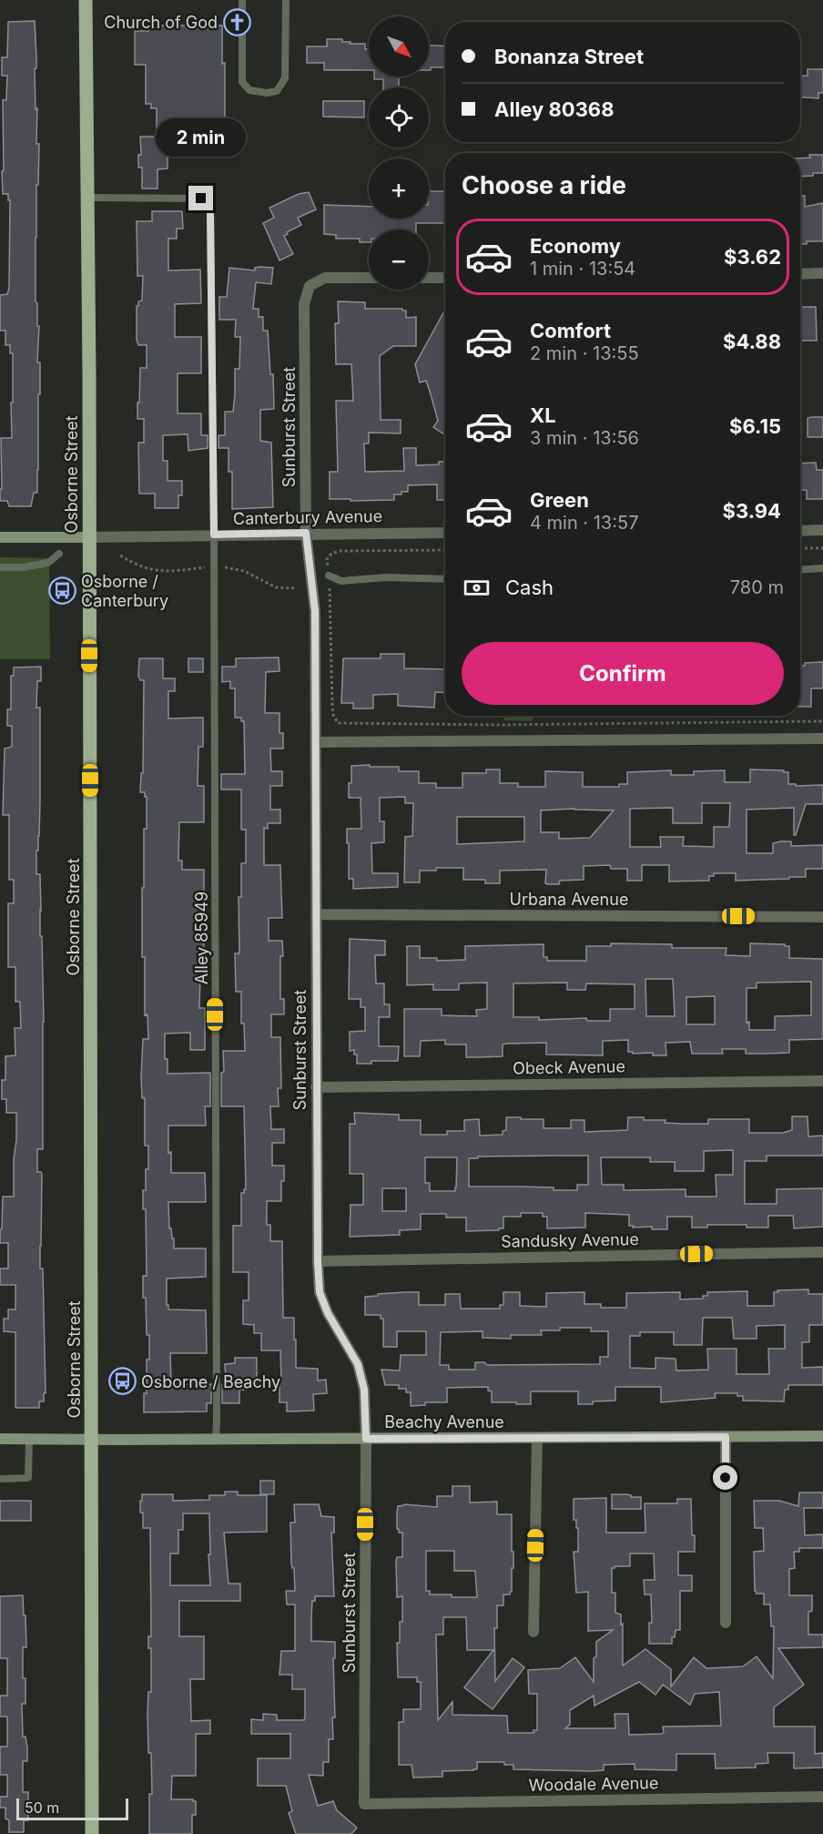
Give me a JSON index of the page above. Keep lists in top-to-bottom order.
{
  "streets": {
    "main road": ["Osborne Street"],
    "street": [
      "Sunburst Street",
      "Canterbury Avenue",
      "Urbana Avenue",
      "Obeck Avenue",
      "Sandusky Avenue",
      "Beachy Avenue",
      "Woodale Avenue"
    ],
    "lane": ["Alley 85949"]
  },
  "crossings": [
    ["Sunburst Street", "Canterbury Avenue"],
    ["Sunburst Street", "Urbana Avenue"],
    ["Sunburst Street", "Obeck Avenue"],
    ["Sunburst Street", "Sandusky Avenue"],
    ["Sunburst Street", "Beachy Avenue"],
    ["Sunburst Street", "Woodale Avenue"],
    ["Osborne Street", "Canterbury Avenue"],
    ["Osborne Street", "Alley 85949"],
    ["Osborne Street", "Beachy Avenue"],
    ["Canterbury Avenue", "Alley 85949"],
    ["Alley 85949", "Beachy Avenue"]
  ],
  "places": {
    "church": ["Church of God"],
    "bus stop": ["Osborne / Canterbury", "Osborne / Beachy"]
  },
  "scale_bar": "50 m",
  "north": "bottom right",
  "page": {
    "map_buttons": ["+", "−"],
    "banner": ["Bonanza Street", "Alley 80368"],
    "bubble": "2 min",
    "heading": "Choose a ride",
    "list": [
      {
        "name": "Economy",
        "note": "1 min · 13:54",
        "value": "$3.62"
      },
      {
        "name": "Comfort",
        "note": "2 min · 13:55",
        "value": "$4.88"
      },
      {
        "name": "XL",
        "note": "3 min · 13:56",
        "value": "$6.15"
      },
      {
        "name": "Green",
        "note": "4 min · 13:57",
        "value": "$3.94"
      }
    ],
    "pay": ["Cash", "780 m"],
    "buttons": "Confirm",
    "scale": "50 m"
  }
}
